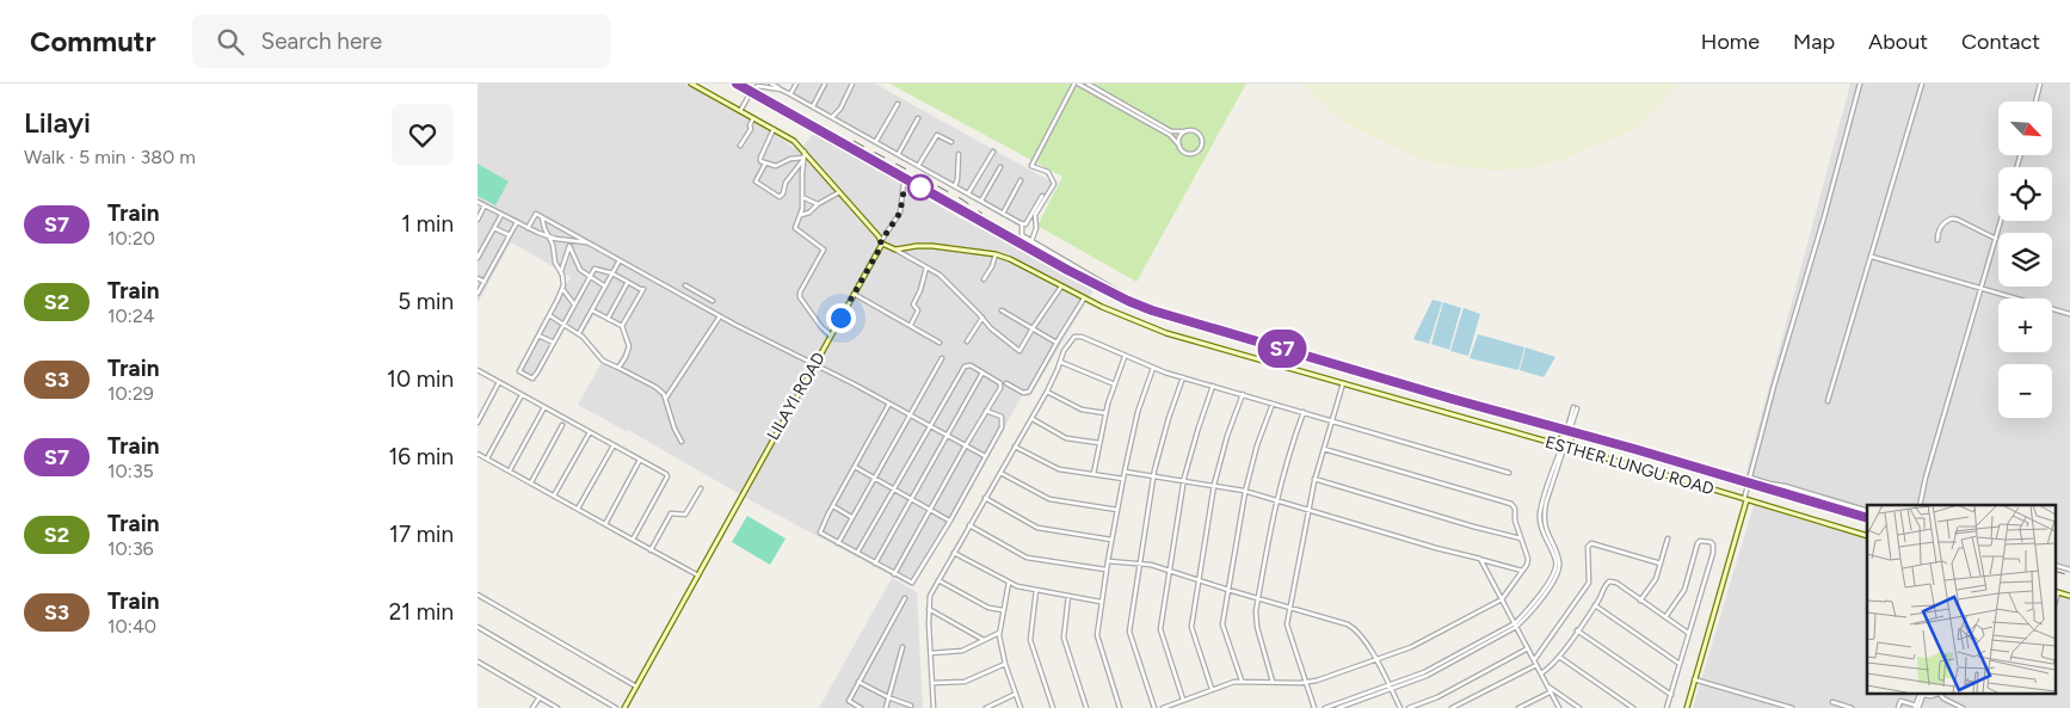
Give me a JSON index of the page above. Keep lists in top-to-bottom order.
{
  "streets": {
    "street": ["LILAYI ROAD", "ESTHER LUNGU ROAD"]
  },
  "north": "bottom right",
  "page": {
    "header": "Commutr",
    "search": "Search here",
    "nav": [
      "Home",
      "Map",
      "About",
      "Contact"
    ],
    "heading": ["Lilayi", "Walk · 5 min · 380 m"],
    "on_map": "S7",
    "map_buttons": ["+", "−"],
    "list": [
      {
        "mark": "S7",
        "name": "Train",
        "note": "10:20",
        "value": "1 min"
      },
      {
        "mark": "S2",
        "name": "Train",
        "note": "10:24",
        "value": "5 min"
      },
      {
        "mark": "S3",
        "name": "Train",
        "note": "10:29",
        "value": "10 min"
      },
      {
        "mark": "S7",
        "name": "Train",
        "note": "10:35",
        "value": "16 min"
      },
      {
        "mark": "S2",
        "name": "Train",
        "note": "10:36",
        "value": "17 min"
      },
      {
        "mark": "S3",
        "name": "Train",
        "note": "10:40",
        "value": "21 min"
      }
    ]
  }
}
